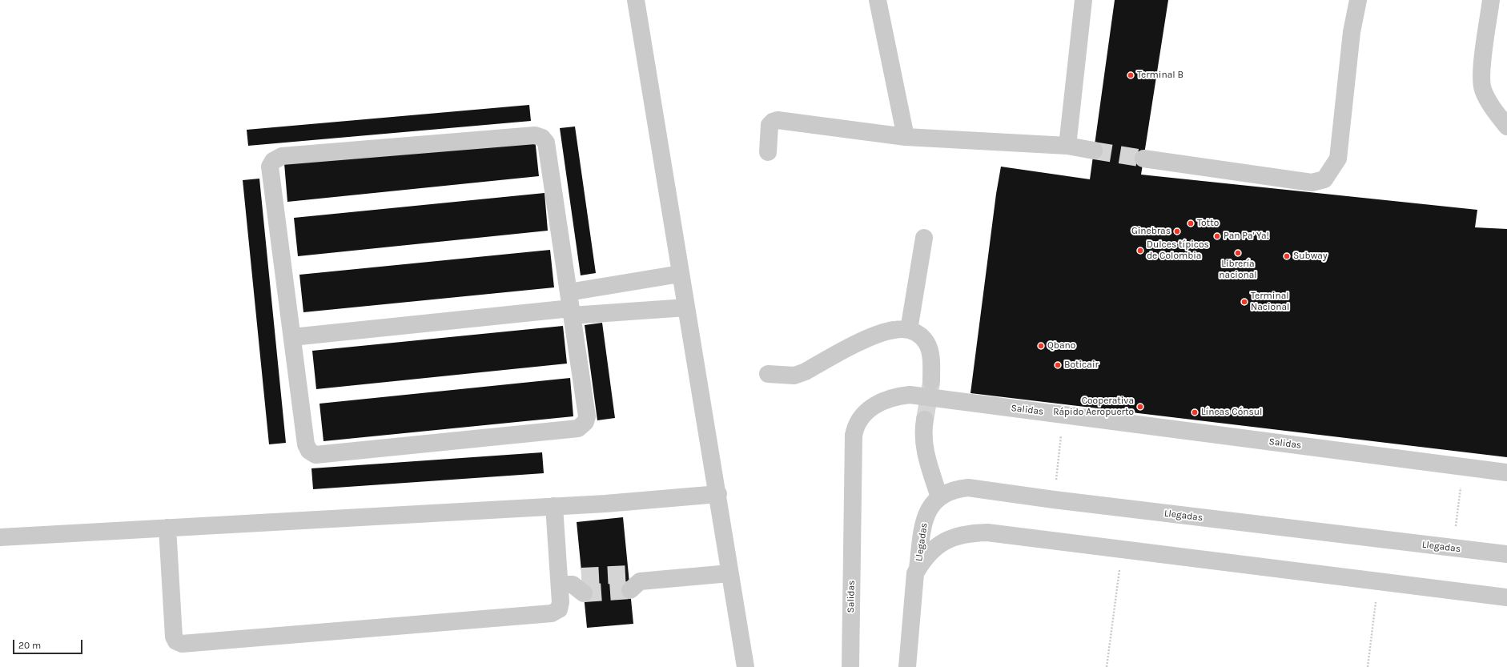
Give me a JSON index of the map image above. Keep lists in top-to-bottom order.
{
  "streets": {
    "street": ["Salidas", "Llegadas"]
  },
  "places": [
    "Terminal B",
    "Totto",
    "Ginebras",
    "Pan Pa' Ya!",
    "Dulces típicos de Colombia",
    "Librería nacional",
    "Subway",
    "Terminal Nacional",
    "Qbano",
    "Boticair",
    "Cooperativa Rápido Aeropuerto",
    "Líneas Cónsul"
  ],
  "scale_bar": "20 m"
}
